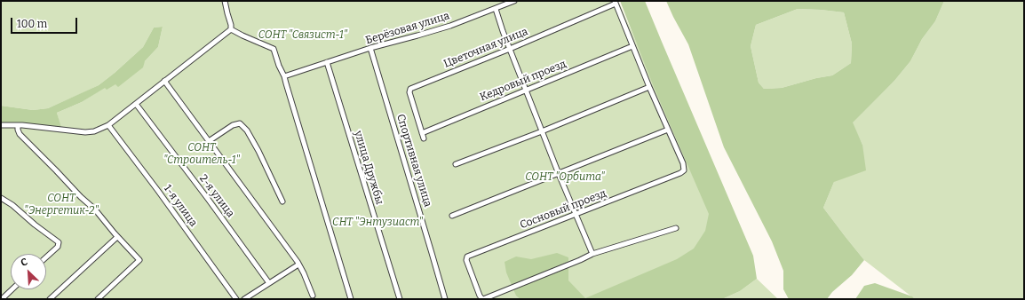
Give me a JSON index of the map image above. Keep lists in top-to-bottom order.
{
  "streets": {
    "street": [
      "Берёзовая улица",
      "Цветочная улица",
      "Кедровый проезд",
      "Спортивная улица",
      "улица Дружбы",
      "2-я улица",
      "1-я улица",
      "Сосновый проезд"
    ]
  },
  "crossings": [
    ["Берёзовая улица", "Спортивная улица"],
    ["Берёзовая улица", "улица Дружбы"],
    ["Цветочная улица", "Кедровый проезд"]
  ],
  "parks": [
    "СОНТ \"Связист-1\"",
    "СОНТ \"Строитель-1\"",
    "СОНТ \"Орбита\"",
    "СОНТ \"Энергетик-2\"",
    "СНТ \"Энтузиаст\""
  ],
  "scale_bar": "100 m",
  "north": "top left"
}
